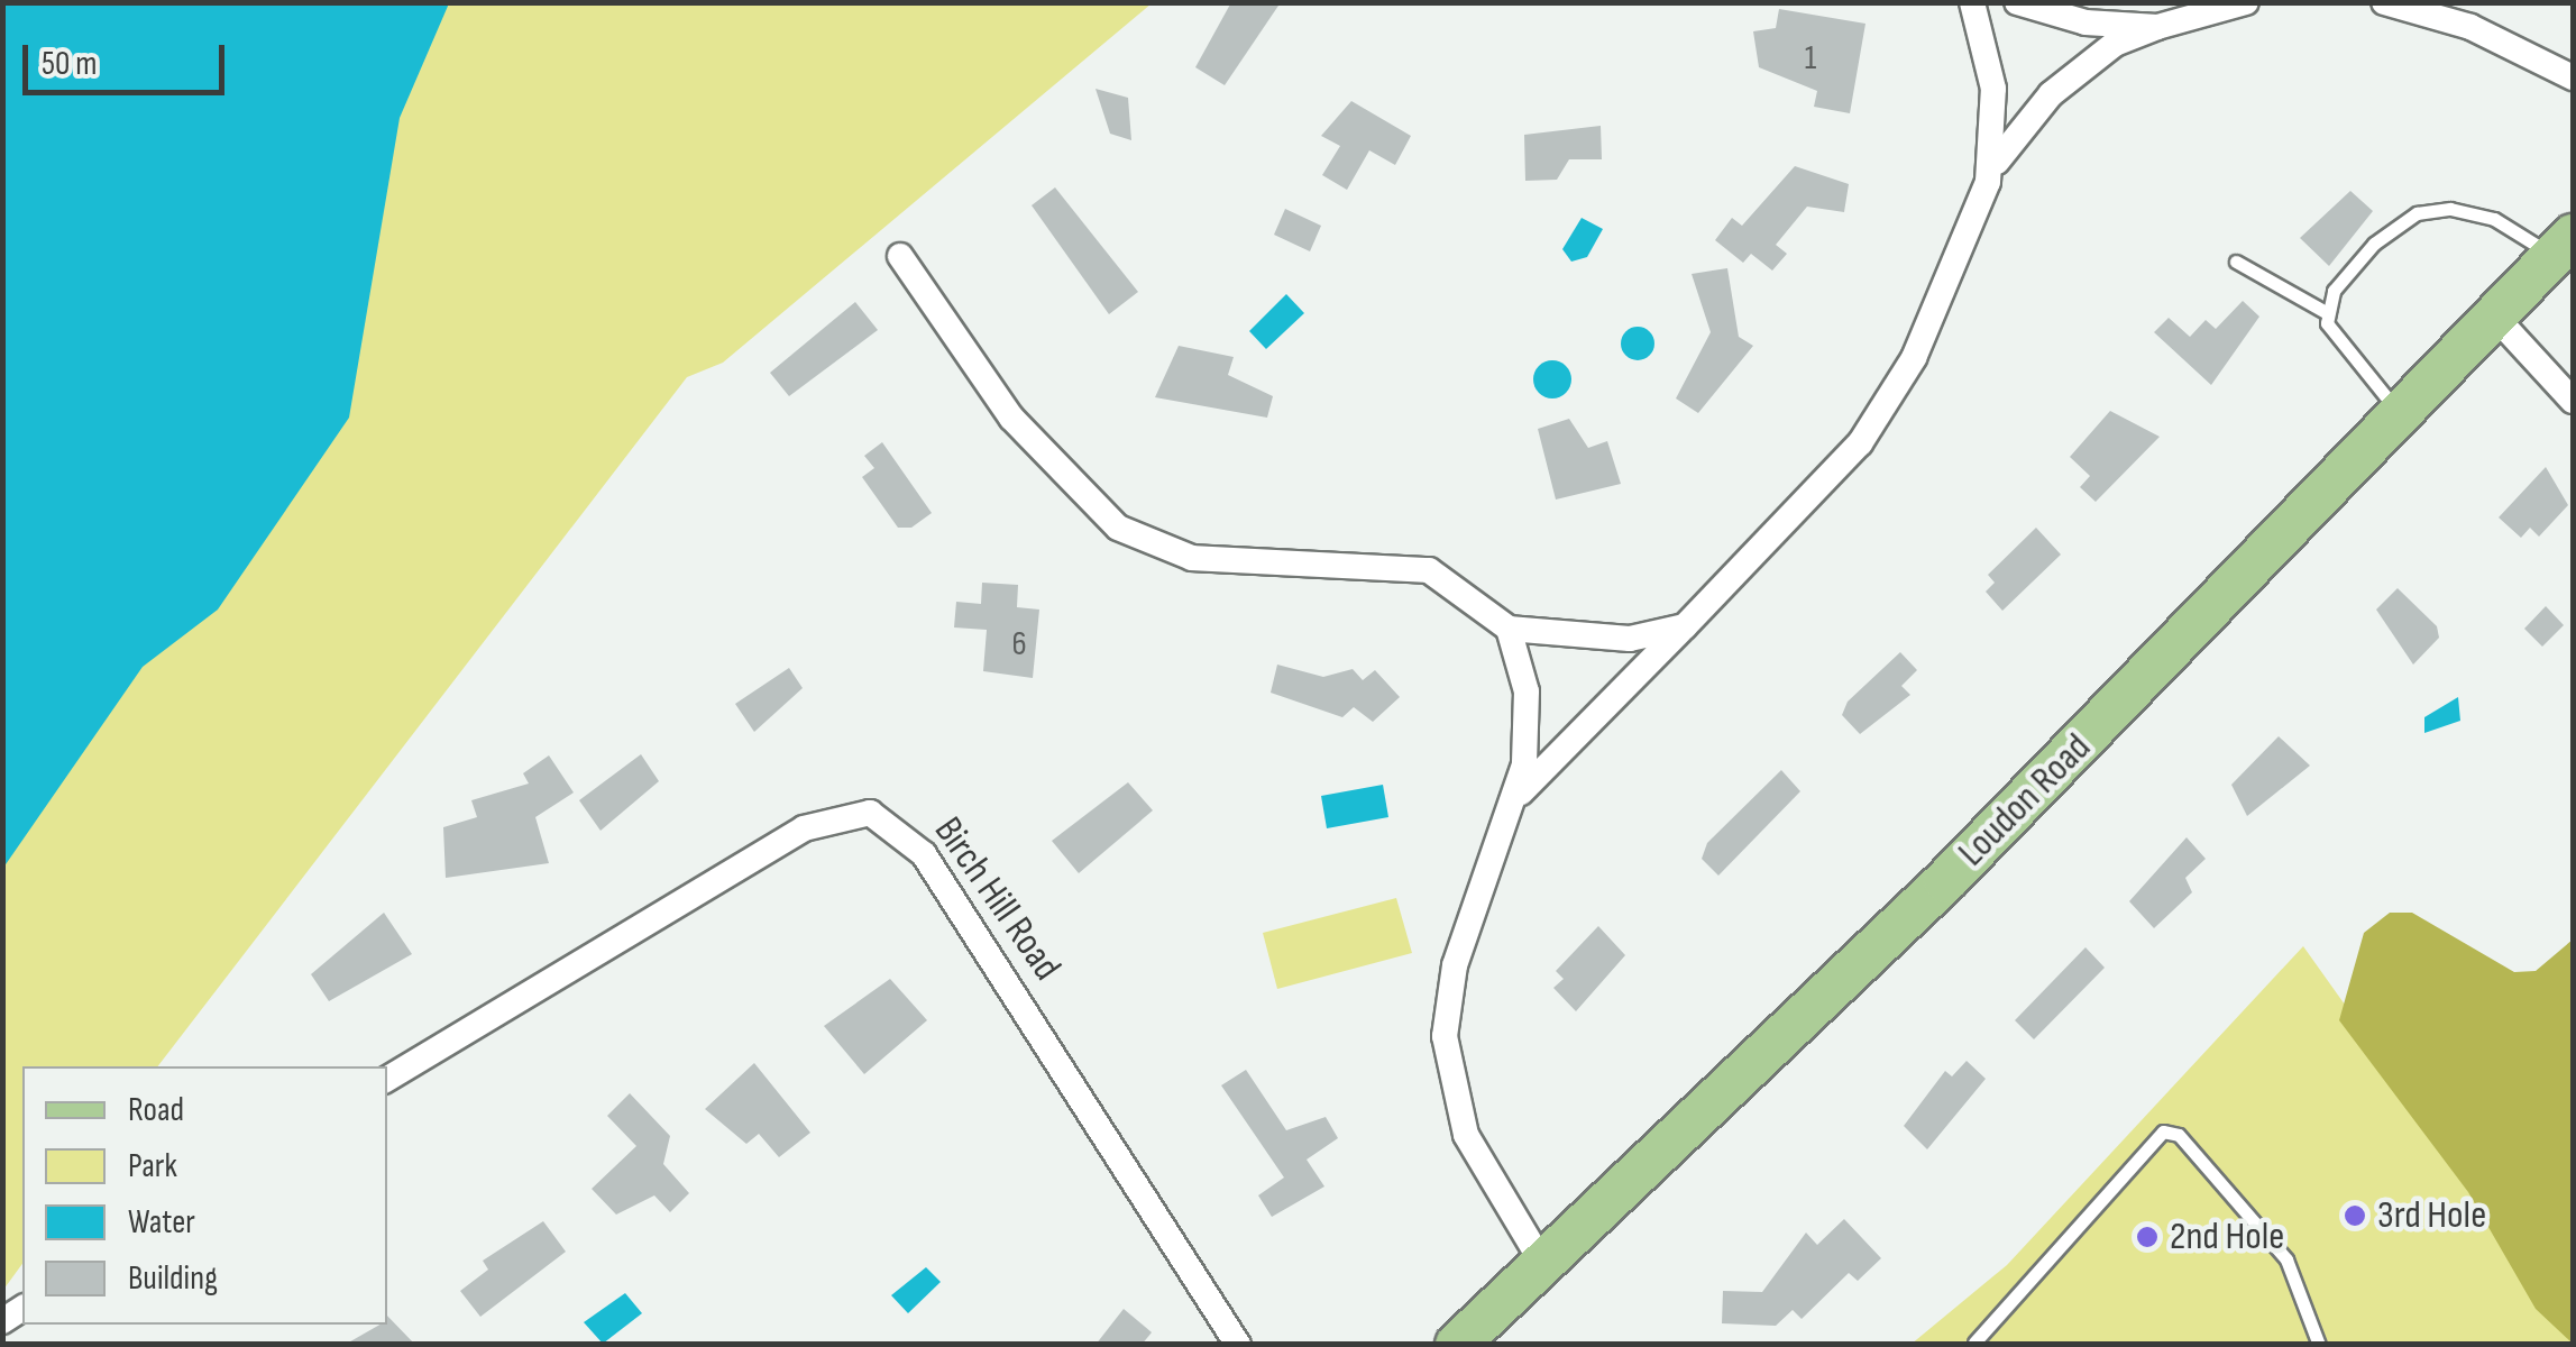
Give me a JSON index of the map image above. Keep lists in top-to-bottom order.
{
  "streets": {
    "main road": ["Loudon Road"],
    "street": ["Birch Hill Road"]
  },
  "places": ["3rd Hole", "2nd Hole"],
  "house_numbers": ["1", "6"],
  "legend": [
    "Road",
    "Park",
    "Water",
    "Building"
  ],
  "scale_bar": "50 m"
}
